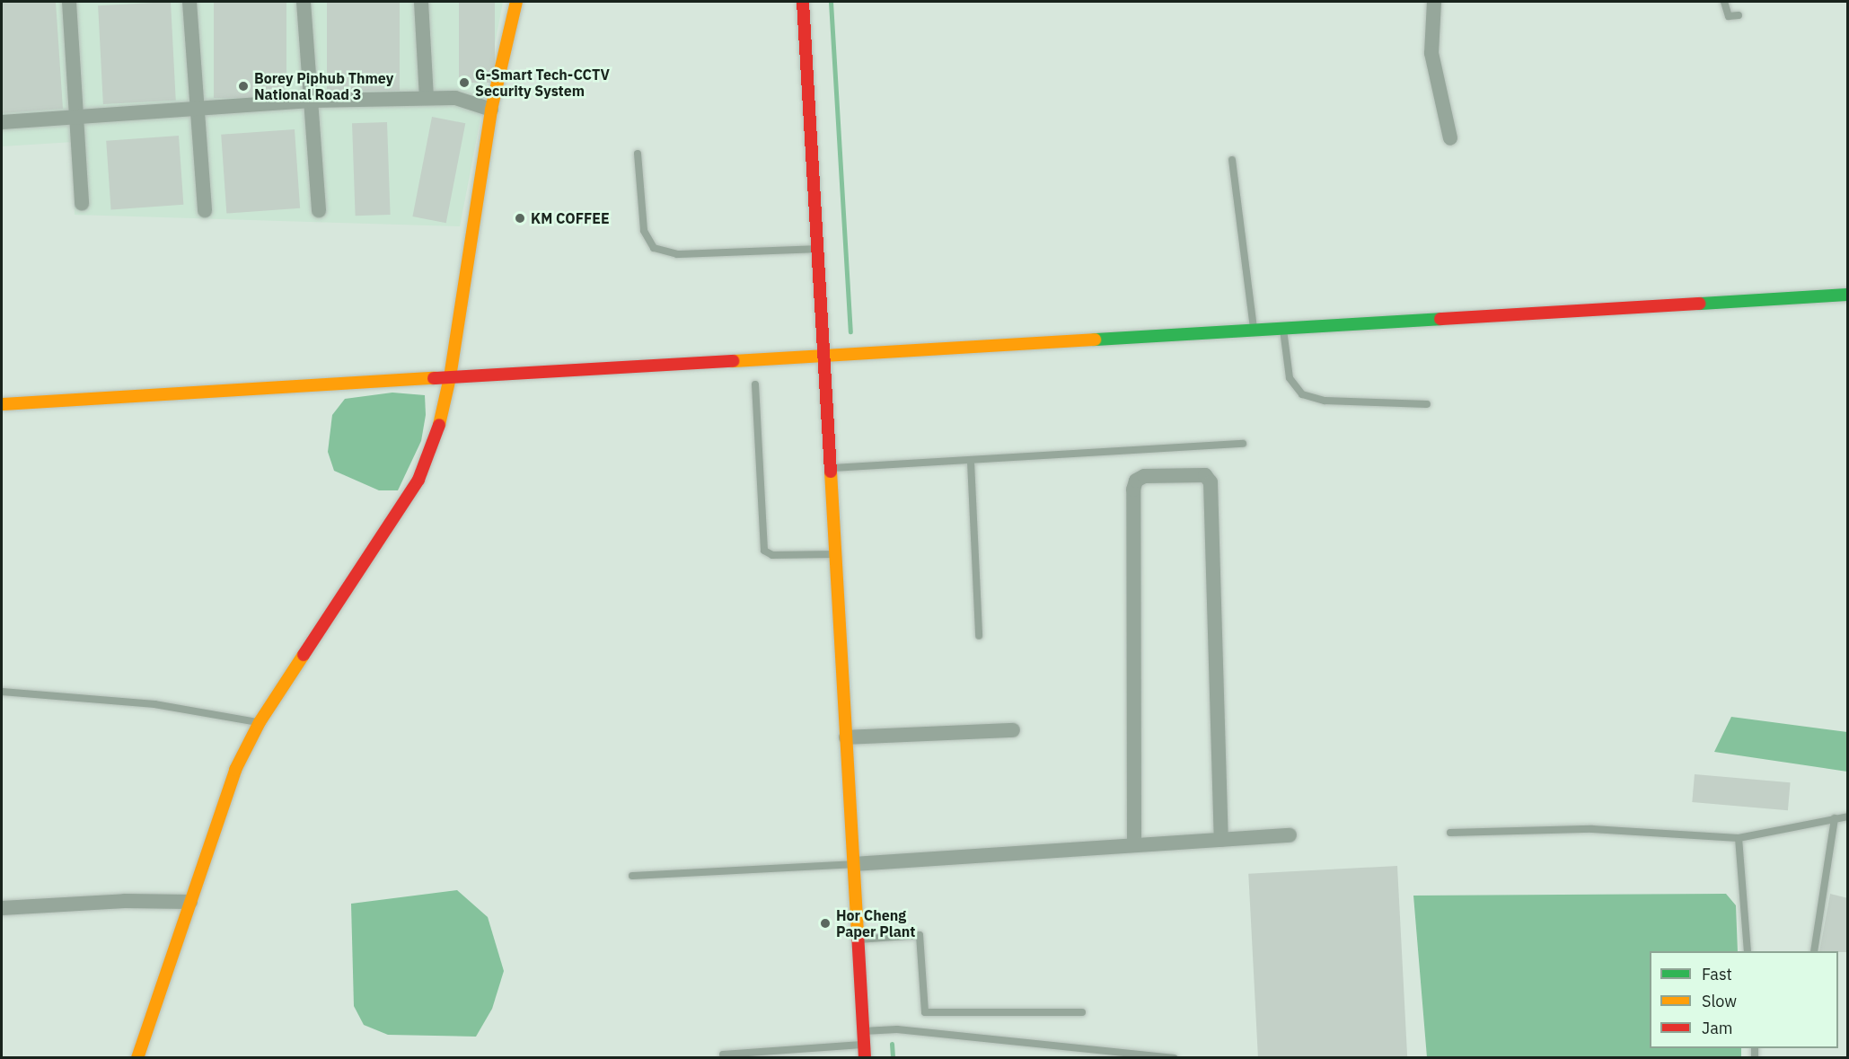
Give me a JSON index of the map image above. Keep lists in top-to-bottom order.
{
  "places": [
    "G-Smart Tech-CCTV Security System",
    "Borey Piphub Thmey National Road 3",
    "KM COFFEE",
    "Hor Cheng Paper Plant"
  ],
  "legend": ["Fast", "Slow", "Jam"]
}
